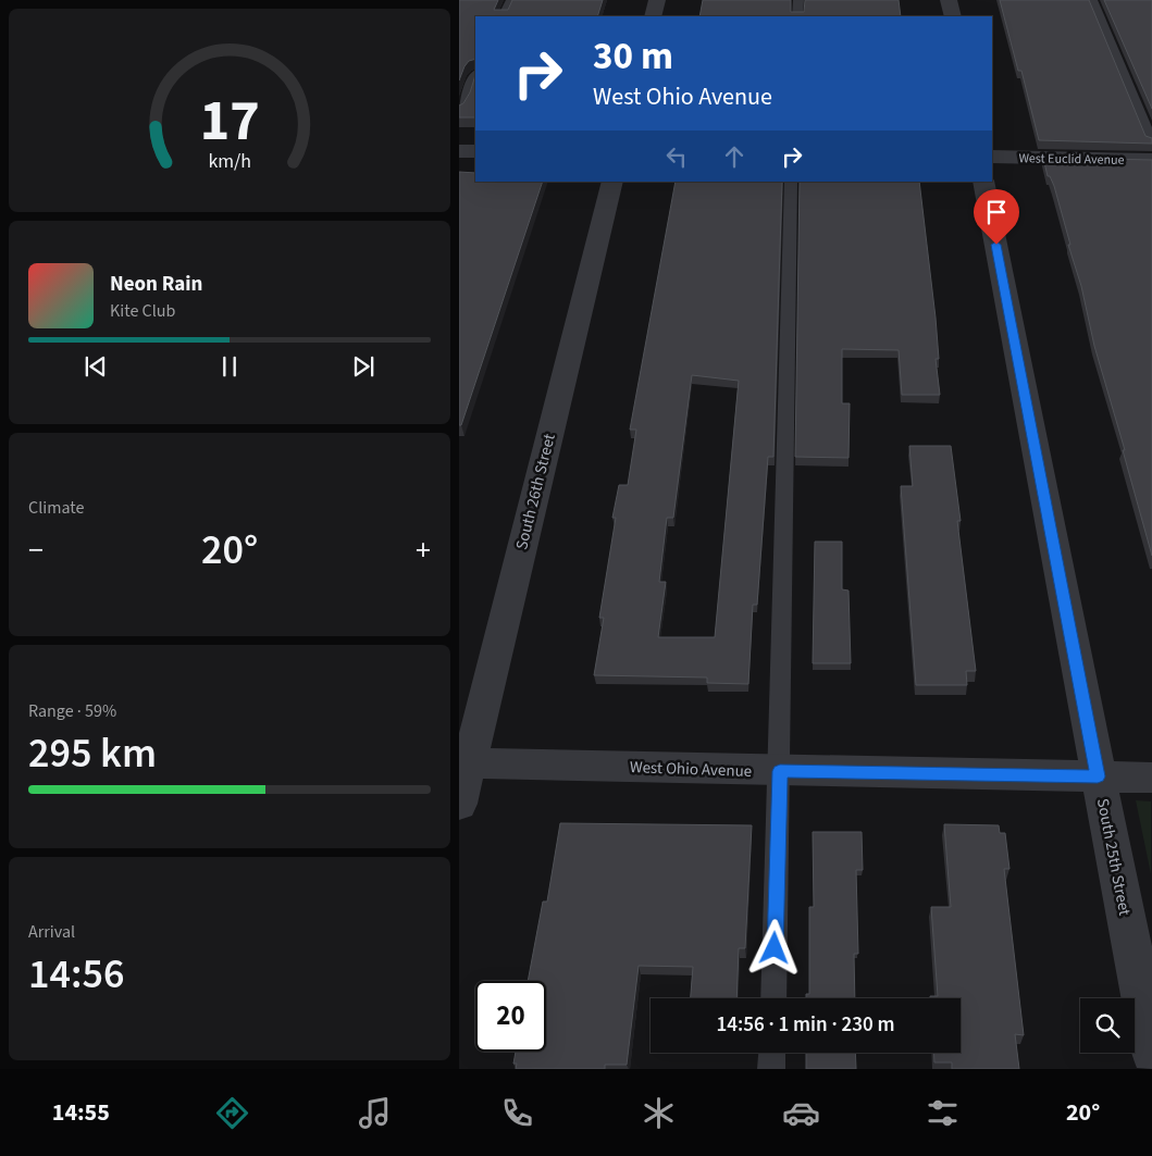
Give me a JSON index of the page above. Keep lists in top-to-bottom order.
{
  "streets": {
    "street": [
      "West Euclid Avenue",
      "South 26th Street",
      "West Ohio Avenue",
      "South 25th Street"
    ]
  },
  "crossings": [
    ["South 26th Street", "West Ohio Avenue"],
    ["West Ohio Avenue", "South 25th Street"]
  ],
  "page": {
    "turn": ["30 m", "West Ohio Avenue"],
    "song": ["Neon Rain", "Kite Club"],
    "tile": [
      "Climate",
      ["Range · 59%", "295 km"],
      ["Arrival", "14:56"]
    ],
    "heat": ["−", "20°", "+"],
    "limit": "20",
    "trip": "14:56 · 1 min · 230 m",
    "tabs": ["14:55", "20°"],
    "gauge": ["17", "km/h"]
  }
}
